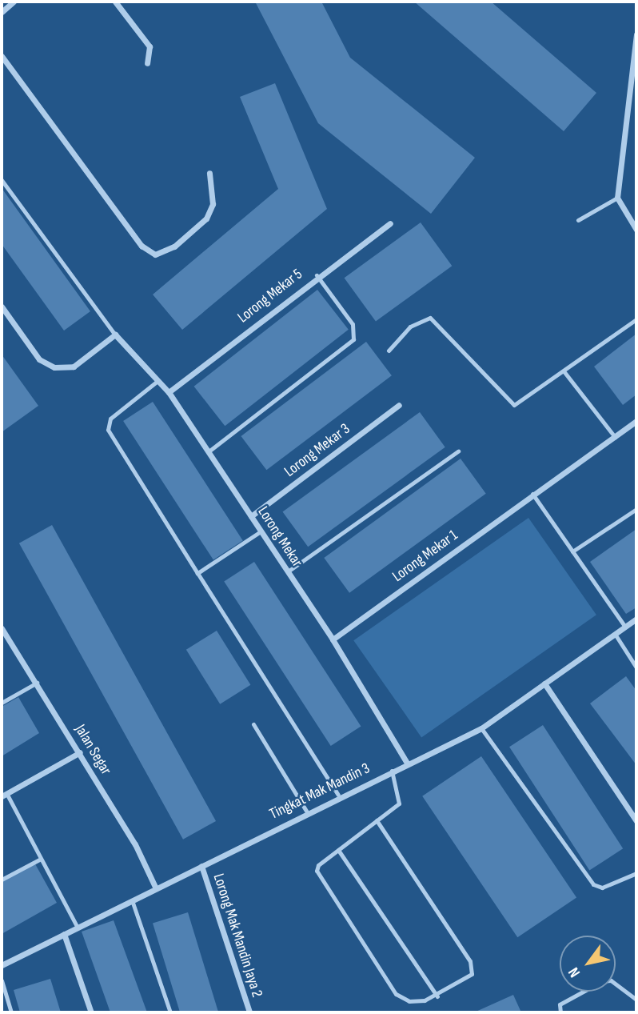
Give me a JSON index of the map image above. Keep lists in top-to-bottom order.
{
  "streets": {
    "street": [
      "Lorong Mekar 5",
      "Lorong Mekar 3",
      "Lorong Mekar",
      "Lorong Mekar 1",
      "Jalan Segar",
      "Tingkat Mak Mandin 3",
      "Lorong Mak Mandin Jaya 2"
    ]
  },
  "crossings": [
    ["Lorong Mekar 5", "Lorong Mekar"],
    ["Lorong Mekar 3", "Lorong Mekar"],
    ["Lorong Mekar", "Lorong Mekar 1"],
    ["Lorong Mekar", "Tingkat Mak Mandin 3"],
    ["Jalan Segar", "Tingkat Mak Mandin 3"],
    ["Tingkat Mak Mandin 3", "Lorong Mak Mandin Jaya 2"]
  ],
  "north": "bottom left"
}
